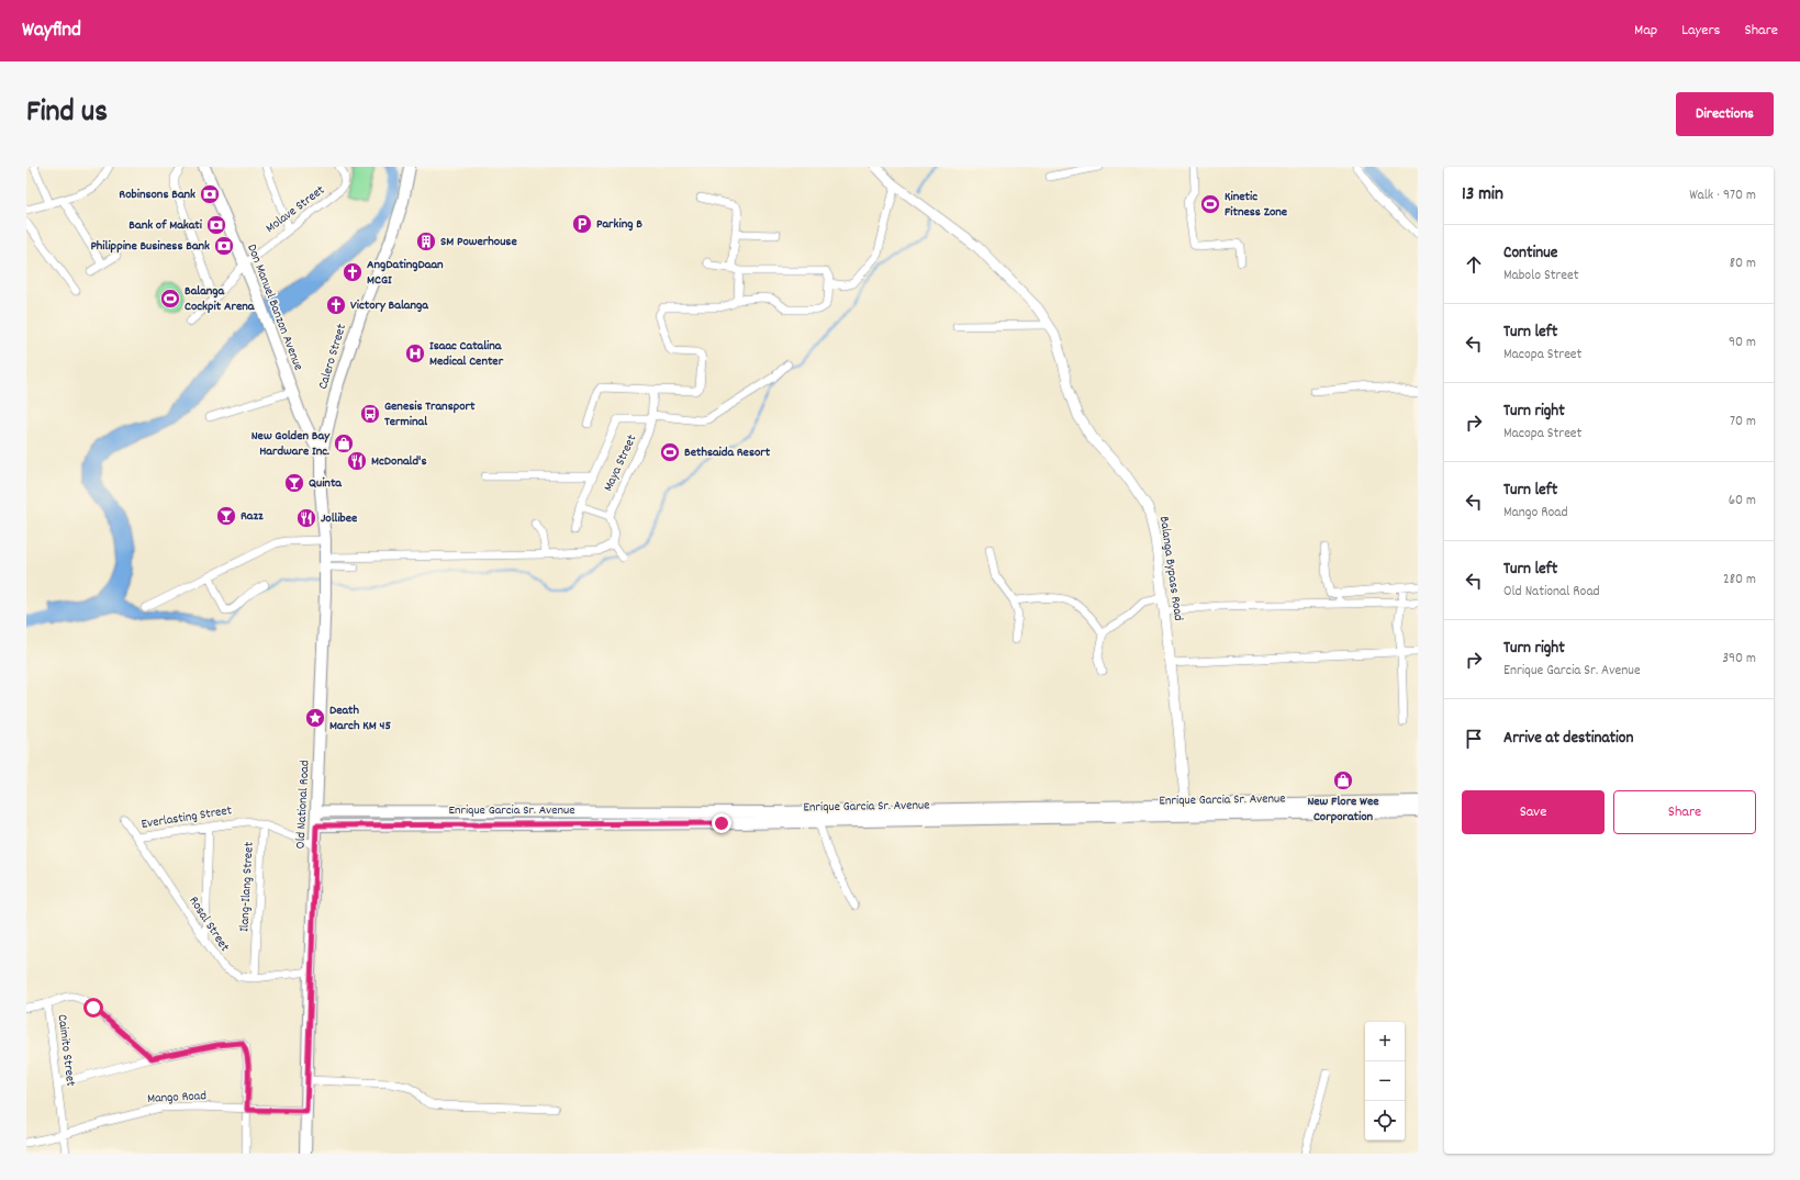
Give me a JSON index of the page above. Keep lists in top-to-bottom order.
{
  "streets": {
    "main road": [
      "Don Manuel Banzon Avenue",
      "Calero Street",
      "Enrique Garcia Sr. Avenue",
      "Old National Road"
    ],
    "street": [
      "Molave Street",
      "Maya Street",
      "Balanga Bypass Road",
      "Everlasting Street",
      "Ilang-Ilang Street",
      "Rosal Street",
      "Caimito Street",
      "Mango Road"
    ]
  },
  "crossings": [
    ["Molave Street", "Don Manuel Banzon Avenue"],
    ["Don Manuel Banzon Avenue", "Calero Street"],
    ["Don Manuel Banzon Avenue", "Old National Road"],
    ["Calero Street", "Old National Road"],
    ["Balanga Bypass Road", "Enrique Garcia Sr. Avenue"],
    ["Enrique Garcia Sr. Avenue", "Old National Road"],
    ["Old National Road", "Everlasting Street"],
    ["Old National Road", "Rosal Street"],
    ["Old National Road", "Mango Road"],
    ["Everlasting Street", "Ilang-Ilang Street"],
    ["Everlasting Street", "Rosal Street"],
    ["Ilang-Ilang Street", "Rosal Street"],
    ["Caimito Street", "Mango Road"]
  ],
  "places": {
    "bank": ["Robinsons Bank", "Bank of Makati", "Philippine Business Bank"],
    "sports": ["Kinetic Fitness Zone", "Balanga Cockpit Arena", "Bethsaida Resort"],
    "parking": ["Parking B"],
    "building": ["SM Powerhouse"],
    "church": ["AngDatingDaan MCGI", "Victory Balanga"],
    "hospital": ["Isaac Catalina Medical Center"],
    "bus stop": ["Genesis Transport Terminal"],
    "shop": ["New Golden Bay Hardware Inc.", "New Flore Wee Corporation"],
    "restaurant": ["McDonald's", "Jollibee"],
    "bar": ["Quinta", "Razz"],
    "place": ["Death March KM 45"]
  },
  "page": {
    "header": "Wayfind",
    "nav": ["Map", "Layers", "Share"],
    "title": "Find us",
    "buttons": [
      "Directions",
      ["Save", "Share"]
    ],
    "heading": ["13 min", "Walk · 970 m"],
    "list": [
      ["Continue", "Mabolo Street", "80 m"],
      ["Turn left", "Macopa Street", "90 m"],
      ["Turn right", "Macopa Street", "70 m"],
      ["Turn left", "Mango Road", "60 m"],
      ["Turn left", "Old National Road", "280 m"],
      ["Turn right", "Enrique Garcia Sr. Avenue", "390 m"],
      "Arrive at destination"
    ],
    "map_buttons": ["+", "−"]
  }
}
